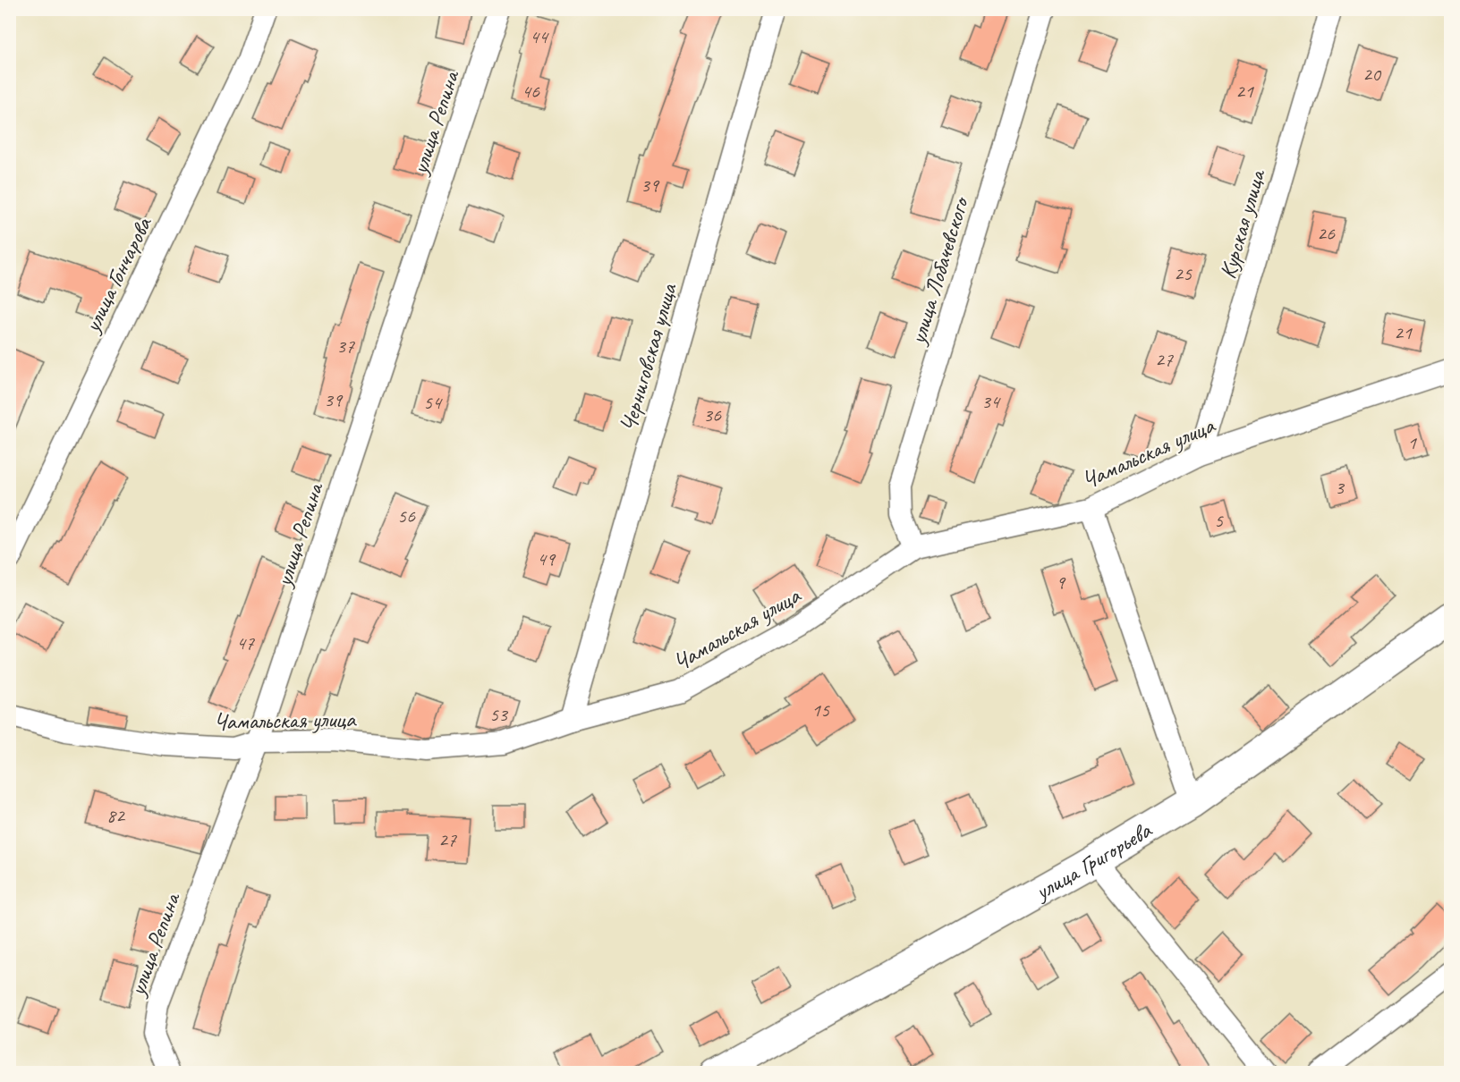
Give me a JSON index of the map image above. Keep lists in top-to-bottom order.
{
  "streets": {
    "main road": ["улица Григорьева"],
    "street": [
      "улица Репина",
      "Курская улица",
      "улица Лобачевского",
      "улица Гончарова",
      "Черниговская улица",
      "Чамальская улица"
    ]
  },
  "crossings": [
    ["улица Репина", "Чамальская улица"],
    ["Курская улица", "Чамальская улица"],
    ["улица Лобачевского", "Чамальская улица"],
    ["Черниговская улица", "Чамальская улица"]
  ],
  "house_numbers": [
    "44",
    "20",
    "46",
    "21",
    "39",
    "26",
    "25",
    "21",
    "37",
    "27",
    "39",
    "34",
    "54",
    "36",
    "1",
    "3",
    "56",
    "5",
    "49",
    "9",
    "47",
    "15",
    "53",
    "82",
    "27"
  ]
}
